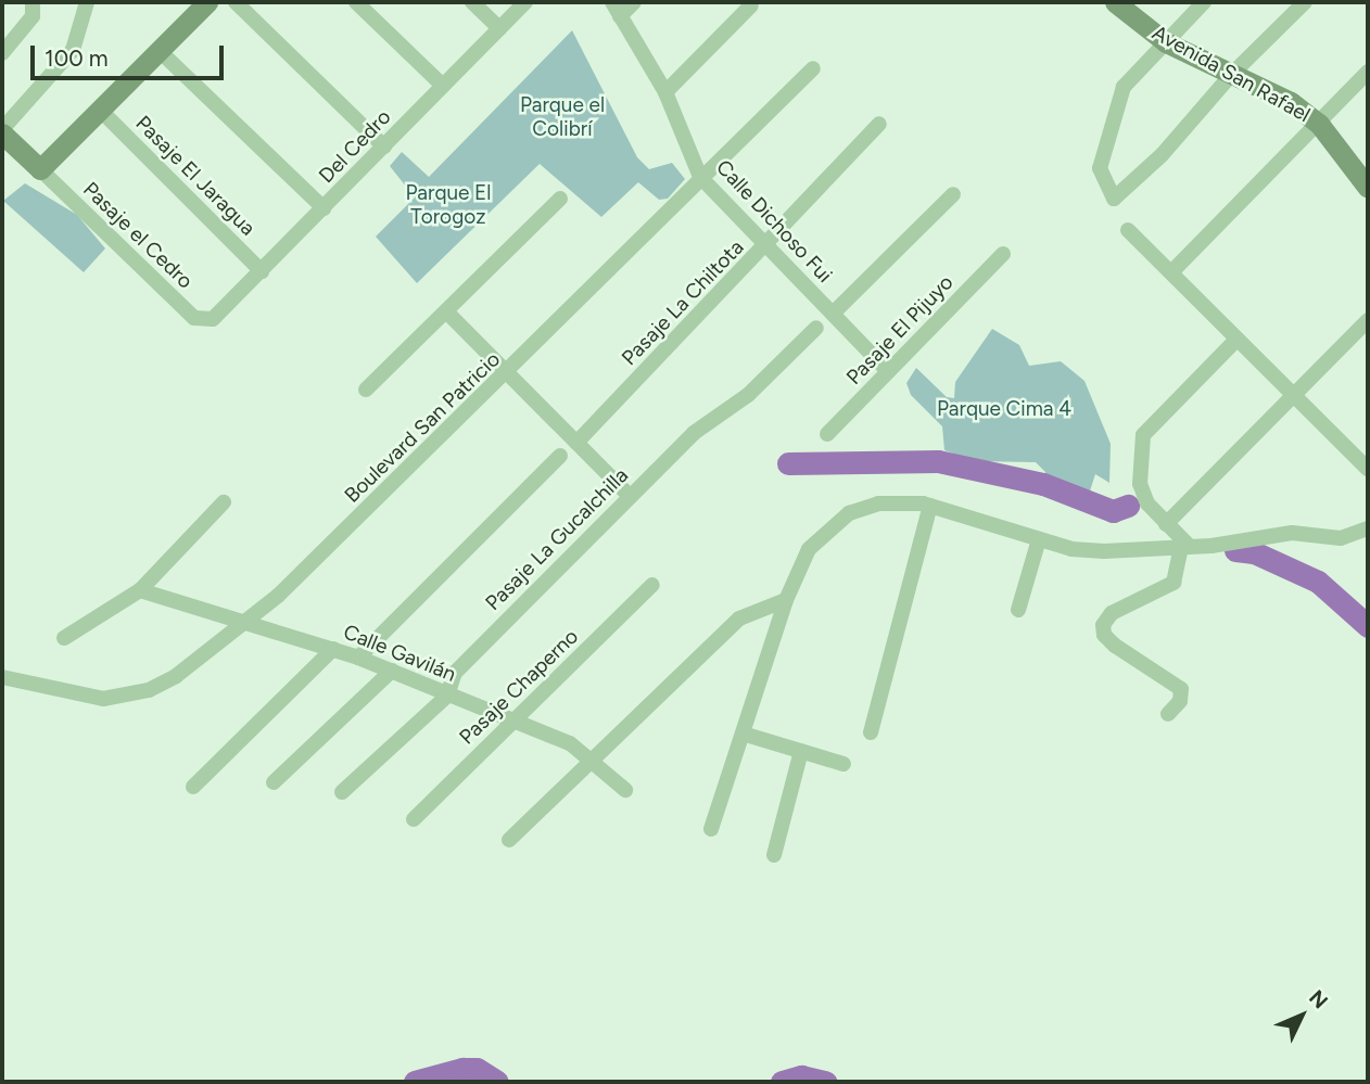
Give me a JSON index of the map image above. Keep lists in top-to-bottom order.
{
  "streets": {
    "street": [
      "Avenida San Rafael",
      "Del Cedro",
      "Pasaje El Jaragua",
      "Calle Dichoso Fui",
      "Pasaje el Cedro",
      "Pasaje La Chiltota",
      "Pasaje El Pijuyo",
      "Boulevard San Patricio",
      "Pasaje La Gucalchilla",
      "Calle Gavilán",
      "Pasaje Chaperno"
    ]
  },
  "crossings": [
    ["Del Cedro", "Pasaje El Jaragua"],
    ["Del Cedro", "Pasaje el Cedro"],
    ["Calle Dichoso Fui", "Pasaje La Chiltota"],
    ["Calle Dichoso Fui", "Pasaje El Pijuyo"],
    ["Calle Dichoso Fui", "Boulevard San Patricio"],
    ["Boulevard San Patricio", "Calle Gavilán"],
    ["Pasaje La Gucalchilla", "Calle Gavilán"],
    ["Calle Gavilán", "Pasaje Chaperno"]
  ],
  "parks": ["Parque el Colibrí", "Parque El Torogoz", "Parque Cima 4"],
  "scale_bar": "100 m",
  "north": "top right"
}
